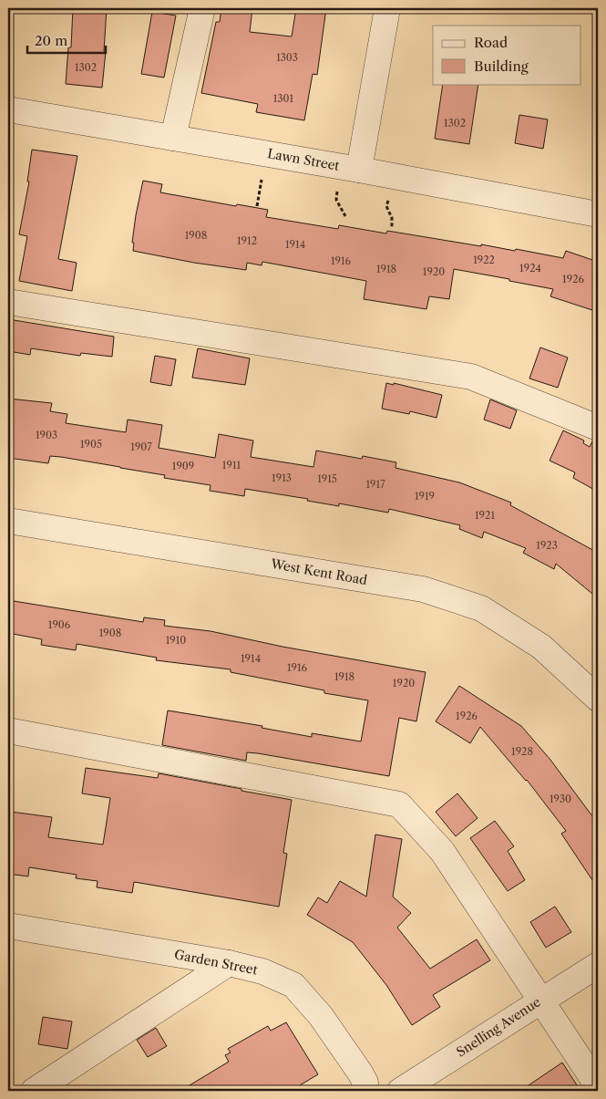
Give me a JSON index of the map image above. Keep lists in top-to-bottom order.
{
  "streets": {
    "street": [
      "Lawn Street",
      "West Kent Road",
      "Garden Street",
      "Snelling Avenue"
    ]
  },
  "house_numbers": [
    "1303",
    "1302",
    "1301",
    "1302",
    "1908",
    "1912",
    "1914",
    "1922",
    "1916",
    "1924",
    "1918",
    "1920",
    "1926",
    "1903",
    "1905",
    "1907",
    "1911",
    "1909",
    "1913",
    "1915",
    "1917",
    "1919",
    "1921",
    "1923",
    "1906",
    "1908",
    "1910",
    "1914",
    "1916",
    "1918",
    "1920",
    "1926",
    "1928",
    "1930"
  ],
  "legend": ["Road", "Building"],
  "scale_bar": "20 m"
}
